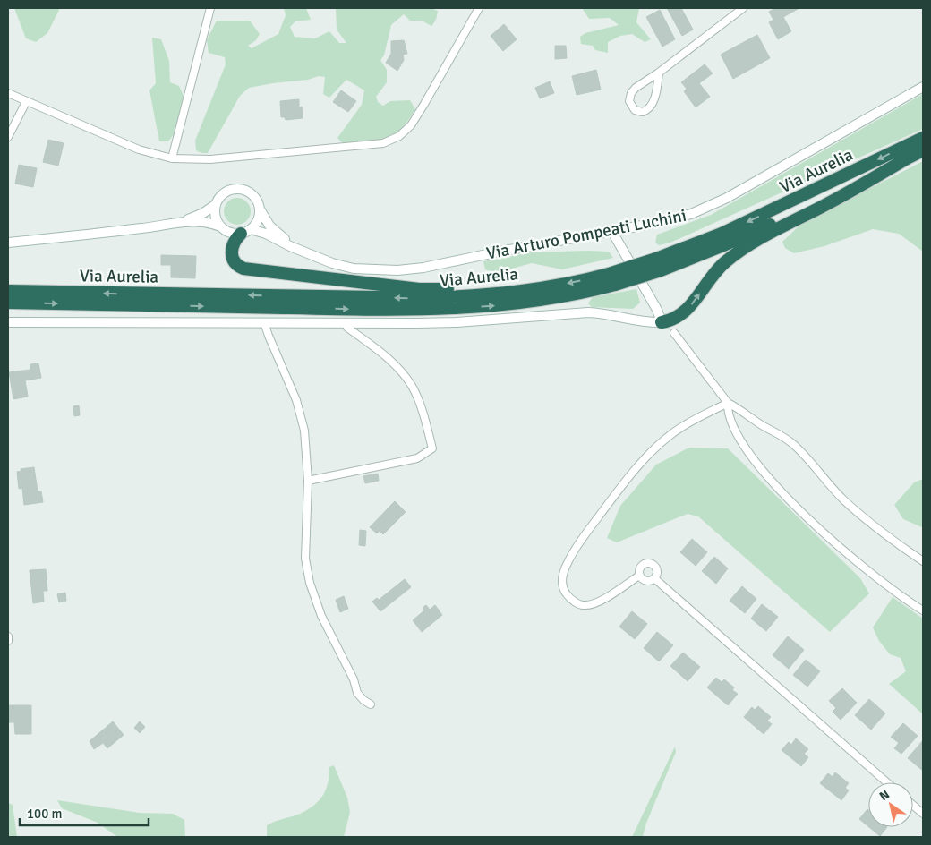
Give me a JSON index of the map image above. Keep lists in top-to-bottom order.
{
  "streets": {
    "highway": ["Via Aurelia"],
    "street": ["Via Arturo Pompeati Luchini"]
  },
  "scale_bar": "100 m",
  "north": "top left"
}
